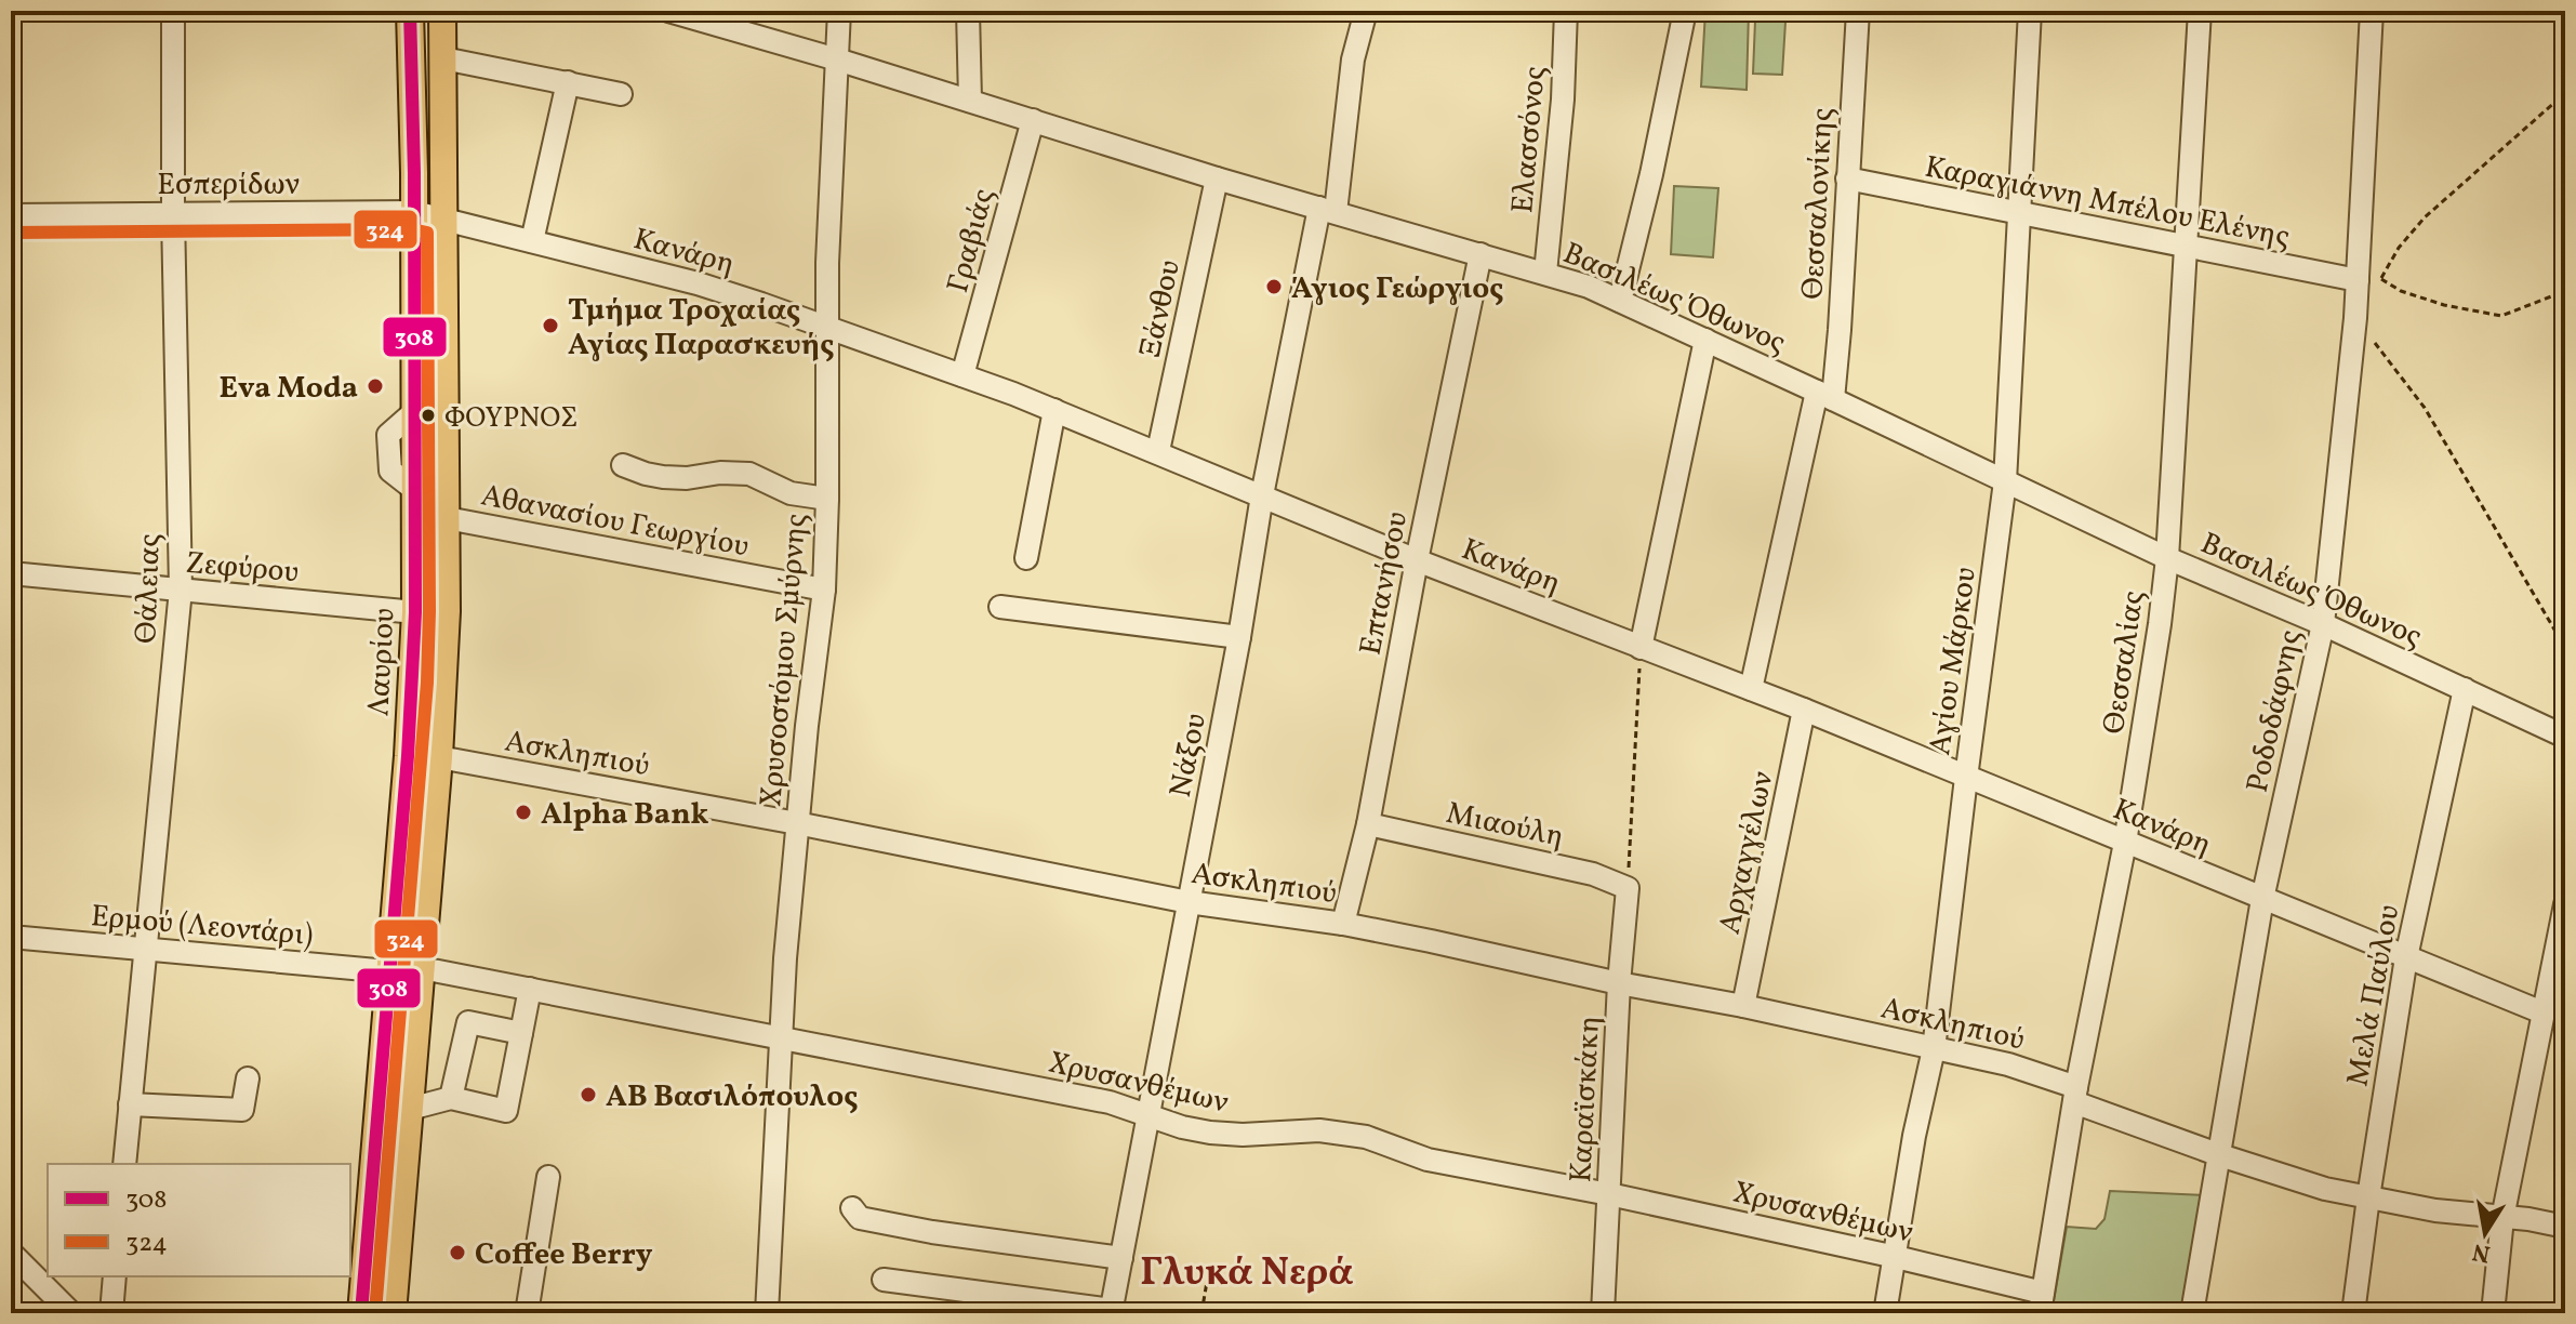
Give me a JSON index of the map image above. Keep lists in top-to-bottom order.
{
  "streets": {
    "main road": ["Λαυρίου"],
    "street": [
      "Ελασσόνος",
      "Εσπερίδων",
      "Καραγιάννη Μπέλου Ελένης",
      "Θεσσαλονίκης",
      "Γραβιάς",
      "Κανάρη",
      "Βασιλέως Όθωνος",
      "Ξάνθου",
      "Αθανασίου Γεωργίου",
      "Ζεφύρου",
      "Επτανήσου",
      "Θάλειας",
      "Χρυσοστόμου Σμύρνης",
      "Αγίου Μάρκου",
      "Θεσσαλίας",
      "Ροδοδάφνης",
      "Ασκληπιού",
      "Νάξου",
      "Μιαούλη",
      "Αρχαγγέλων",
      "Ερμού (Λεοντάρι)",
      "Μελά Παύλου",
      "Χρυσανθέμων",
      "Καραϊσκάκη"
    ]
  },
  "crossings": [
    ["Ελασσόνος", "Βασιλέως Όθωνος"],
    ["Εσπερίδων", "Κανάρη"],
    ["Εσπερίδων", "Θάλειας"],
    ["Εσπερίδων", "Λαυρίου"],
    ["Καραγιάννη Μπέλου Ελένης", "Θεσσαλονίκης"],
    ["Καραγιάννη Μπέλου Ελένης", "Αγίου Μάρκου"],
    ["Καραγιάννη Μπέλου Ελένης", "Θεσσαλίας"],
    ["Καραγιάννη Μπέλου Ελένης", "Ροδοδάφνης"],
    ["Θεσσαλονίκης", "Κανάρη"],
    ["Θεσσαλονίκης", "Βασιλέως Όθωνος"],
    ["Γραβιάς", "Κανάρη"],
    ["Γραβιάς", "Βασιλέως Όθωνος"],
    ["Κανάρη", "Ξάνθου"],
    ["Κανάρη", "Επτανήσου"],
    ["Κανάρη", "Χρυσοστόμου Σμύρνης"],
    ["Κανάρη", "Αγίου Μάρκου"],
    ["Κανάρη", "Θεσσαλίας"],
    ["Κανάρη", "Ροδοδάφνης"],
    ["Κανάρη", "Νάξου"],
    ["Κανάρη", "Αρχαγγέλων"],
    ["Κανάρη", "Μελά Παύλου"],
    ["Βασιλέως Όθωνος", "Ξάνθου"],
    ["Βασιλέως Όθωνος", "Επτανήσου"],
    ["Βασιλέως Όθωνος", "Χρυσοστόμου Σμύρνης"],
    ["Βασιλέως Όθωνος", "Αγίου Μάρκου"],
    ["Βασιλέως Όθωνος", "Θεσσαλίας"],
    ["Βασιλέως Όθωνος", "Ροδοδάφνης"],
    ["Βασιλέως Όθωνος", "Νάξου"],
    ["Βασιλέως Όθωνος", "Μελά Παύλου"],
    ["Αθανασίου Γεωργίου", "Χρυσοστόμου Σμύρνης"],
    ["Ζεφύρου", "Θάλειας"],
    ["Ζεφύρου", "Λαυρίου"],
    ["Επτανήσου", "Ασκληπιού"],
    ["Επτανήσου", "Μιαούλη"],
    ["Θάλειας", "Ερμού (Λεοντάρι)"],
    ["Χρυσοστόμου Σμύρνης", "Ασκληπιού"],
    ["Χρυσοστόμου Σμύρνης", "Χρυσανθέμων"],
    ["Αγίου Μάρκου", "Ασκληπιού"],
    ["Αγίου Μάρκου", "Χρυσανθέμων"],
    ["Λαυρίου", "Ερμού (Λεοντάρι)"],
    ["Θεσσαλίας", "Ασκληπιού"],
    ["Θεσσαλίας", "Χρυσανθέμων"],
    ["Ροδοδάφνης", "Ασκληπιού"],
    ["Ασκληπιού", "Νάξου"],
    ["Ασκληπιού", "Αρχαγγέλων"],
    ["Ασκληπιού", "Μελά Παύλου"],
    ["Ασκληπιού", "Καραϊσκάκη"],
    ["Νάξου", "Χρυσανθέμων"],
    ["Μιαούλη", "Καραϊσκάκη"],
    ["Χρυσανθέμων", "Καραϊσκάκη"]
  ],
  "districts": ["Γλυκά Νερά"],
  "places": [
    "Άγιος Γεώργιος",
    "Τμήμα Τροχαίας Αγίας Παρασκευής",
    "Eva Moda",
    "ΦΟΥΡΝΟΣ",
    "Alpha Bank",
    "ΑΒ Βασιλόπουλος",
    "Coffee Berry"
  ],
  "lines": ["transit line 308", "transit line 324"],
  "legend": ["308", "324"],
  "north": "bottom"
}
